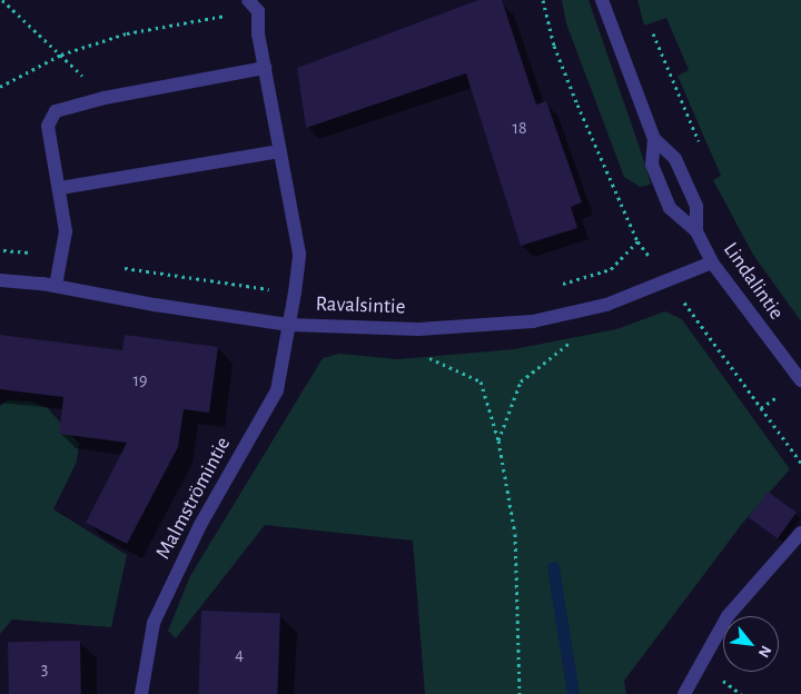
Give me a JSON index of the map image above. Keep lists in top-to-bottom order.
{
  "streets": {
    "street": ["Lindalintie", "Ravalsintie", "Malmströmintie"]
  },
  "crossings": [
    ["Lindalintie", "Ravalsintie"],
    ["Ravalsintie", "Malmströmintie"]
  ],
  "house_numbers": [
    "18",
    "19",
    "4",
    "3"
  ],
  "north": "bottom right"
}
